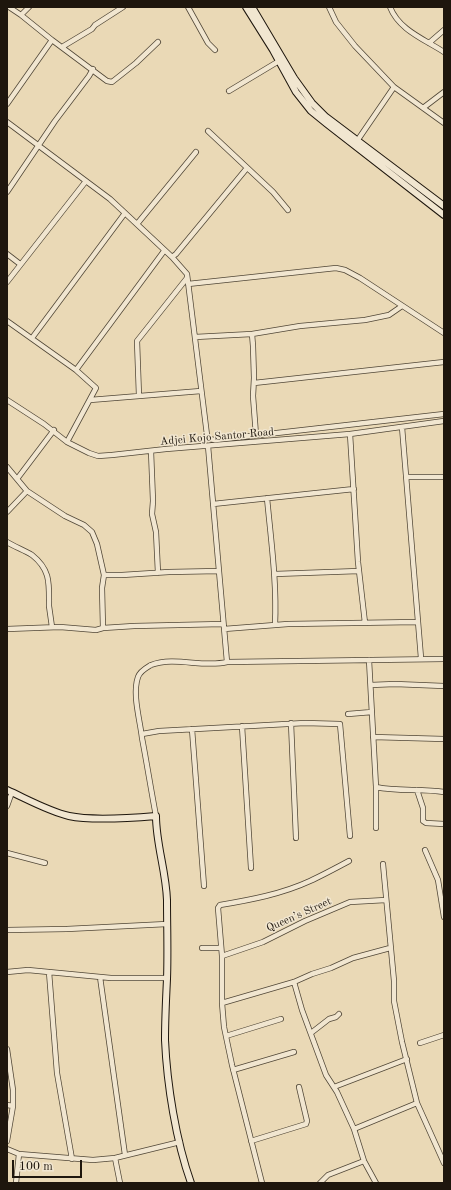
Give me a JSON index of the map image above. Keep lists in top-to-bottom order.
{
  "streets": {
    "street": ["Adjei Kojo Santor Road", "Queen’s Street"]
  },
  "scale_bar": "100 m"
}
